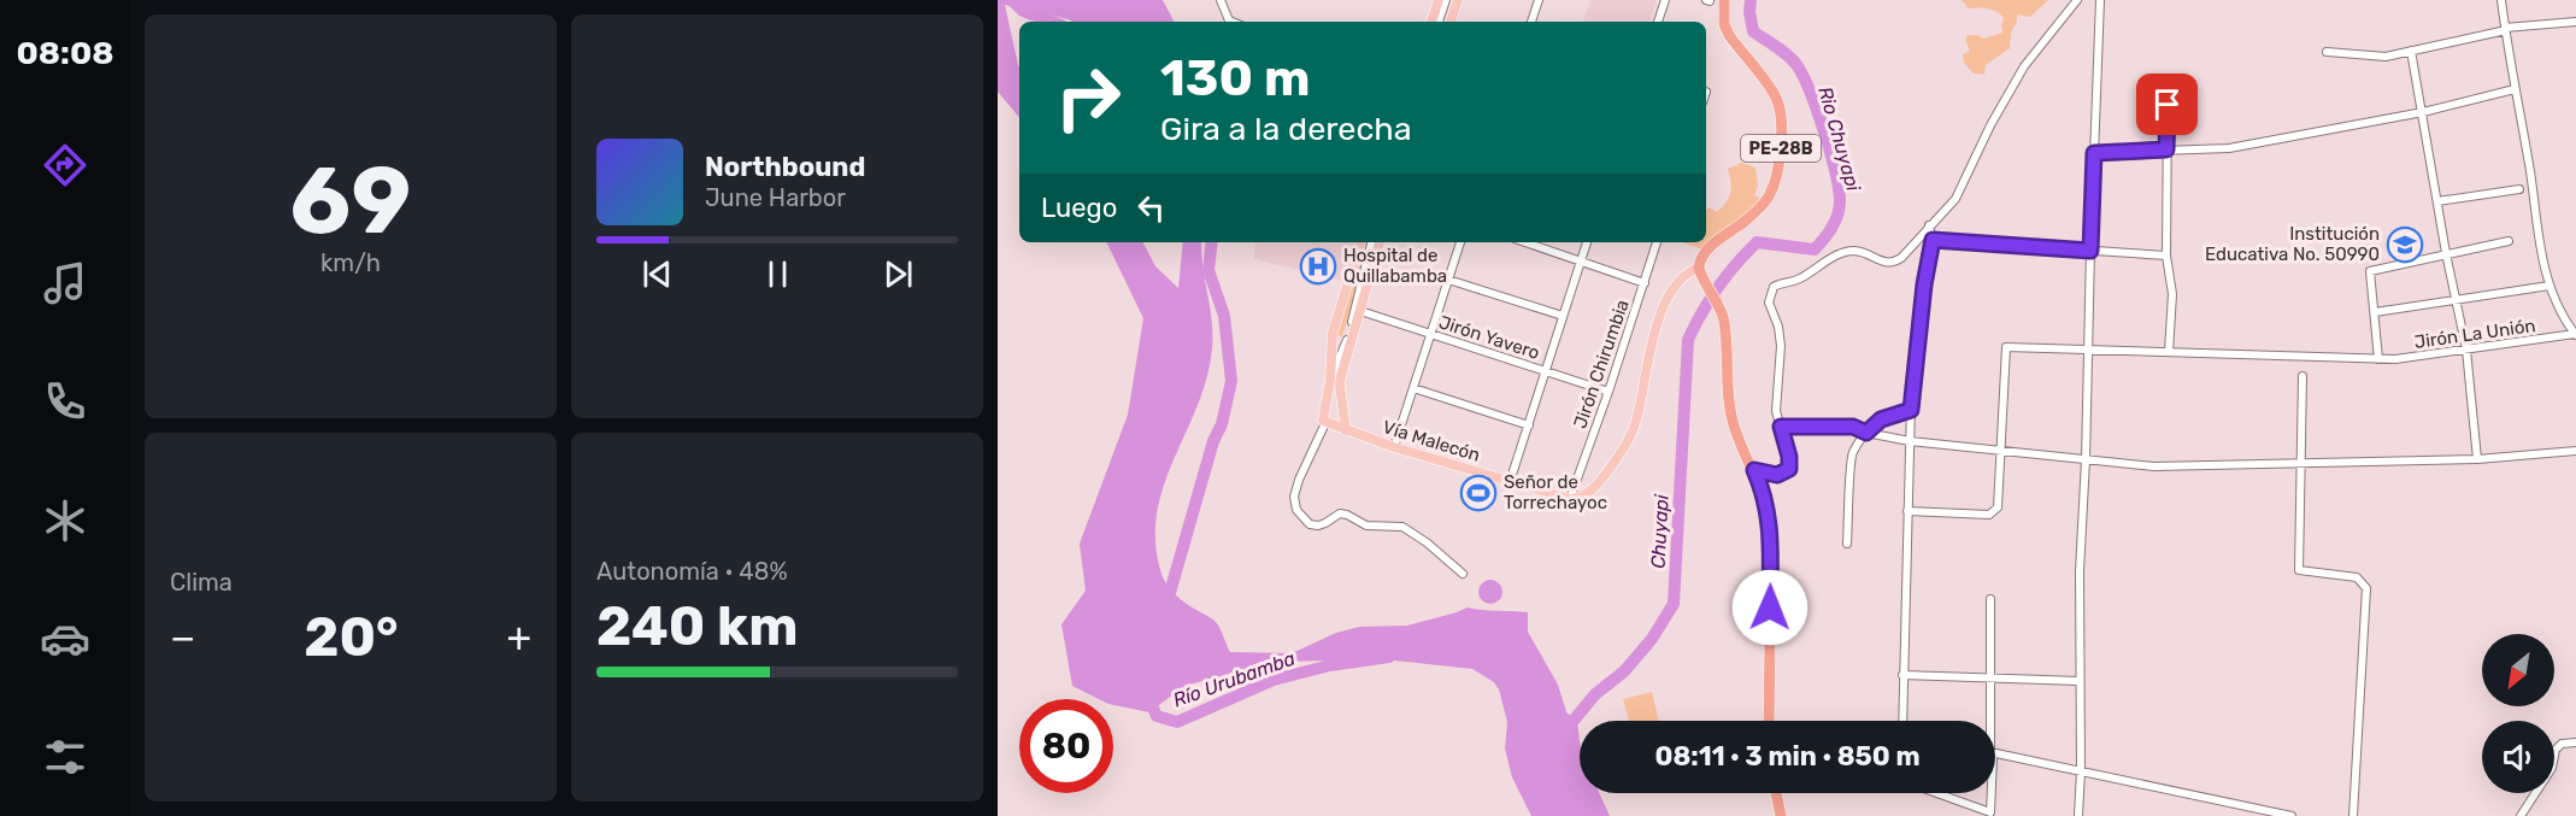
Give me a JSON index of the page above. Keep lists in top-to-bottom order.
{
  "streets": {
    "highway": ["PE-28B"],
    "main road": ["Vía Malecón"],
    "street": ["Jirón La Unión", "Jirón Yavero", "Jirón Chirumbia"]
  },
  "crossings": [
    ["Jirón Yavero", "Jirón Chirumbia"],
    ["Jirón Chirumbia", "Vía Malecón"]
  ],
  "water": ["Rio Chuyapi", "Chuyapi", "Río Urubamba"],
  "places": {
    "school or university": ["Institución Educativa No. 50990"],
    "hospital": ["Hospital de Quillabamba"],
    "sports": ["Señor de Torrechayoc"]
  },
  "north": "bottom left",
  "page": {
    "tabs": "08:08",
    "tile": [
      ["69", "km/h"],
      "Clima",
      ["Autonomía · 48%", "240 km"]
    ],
    "turn": ["130 m", "Gira a la derecha"],
    "song": ["Northbound", "June Harbor"],
    "then": "Luego",
    "heat": ["−", "20°", "+"],
    "limit": "80",
    "trip": "08:11 · 3 min · 850 m"
  }
}
